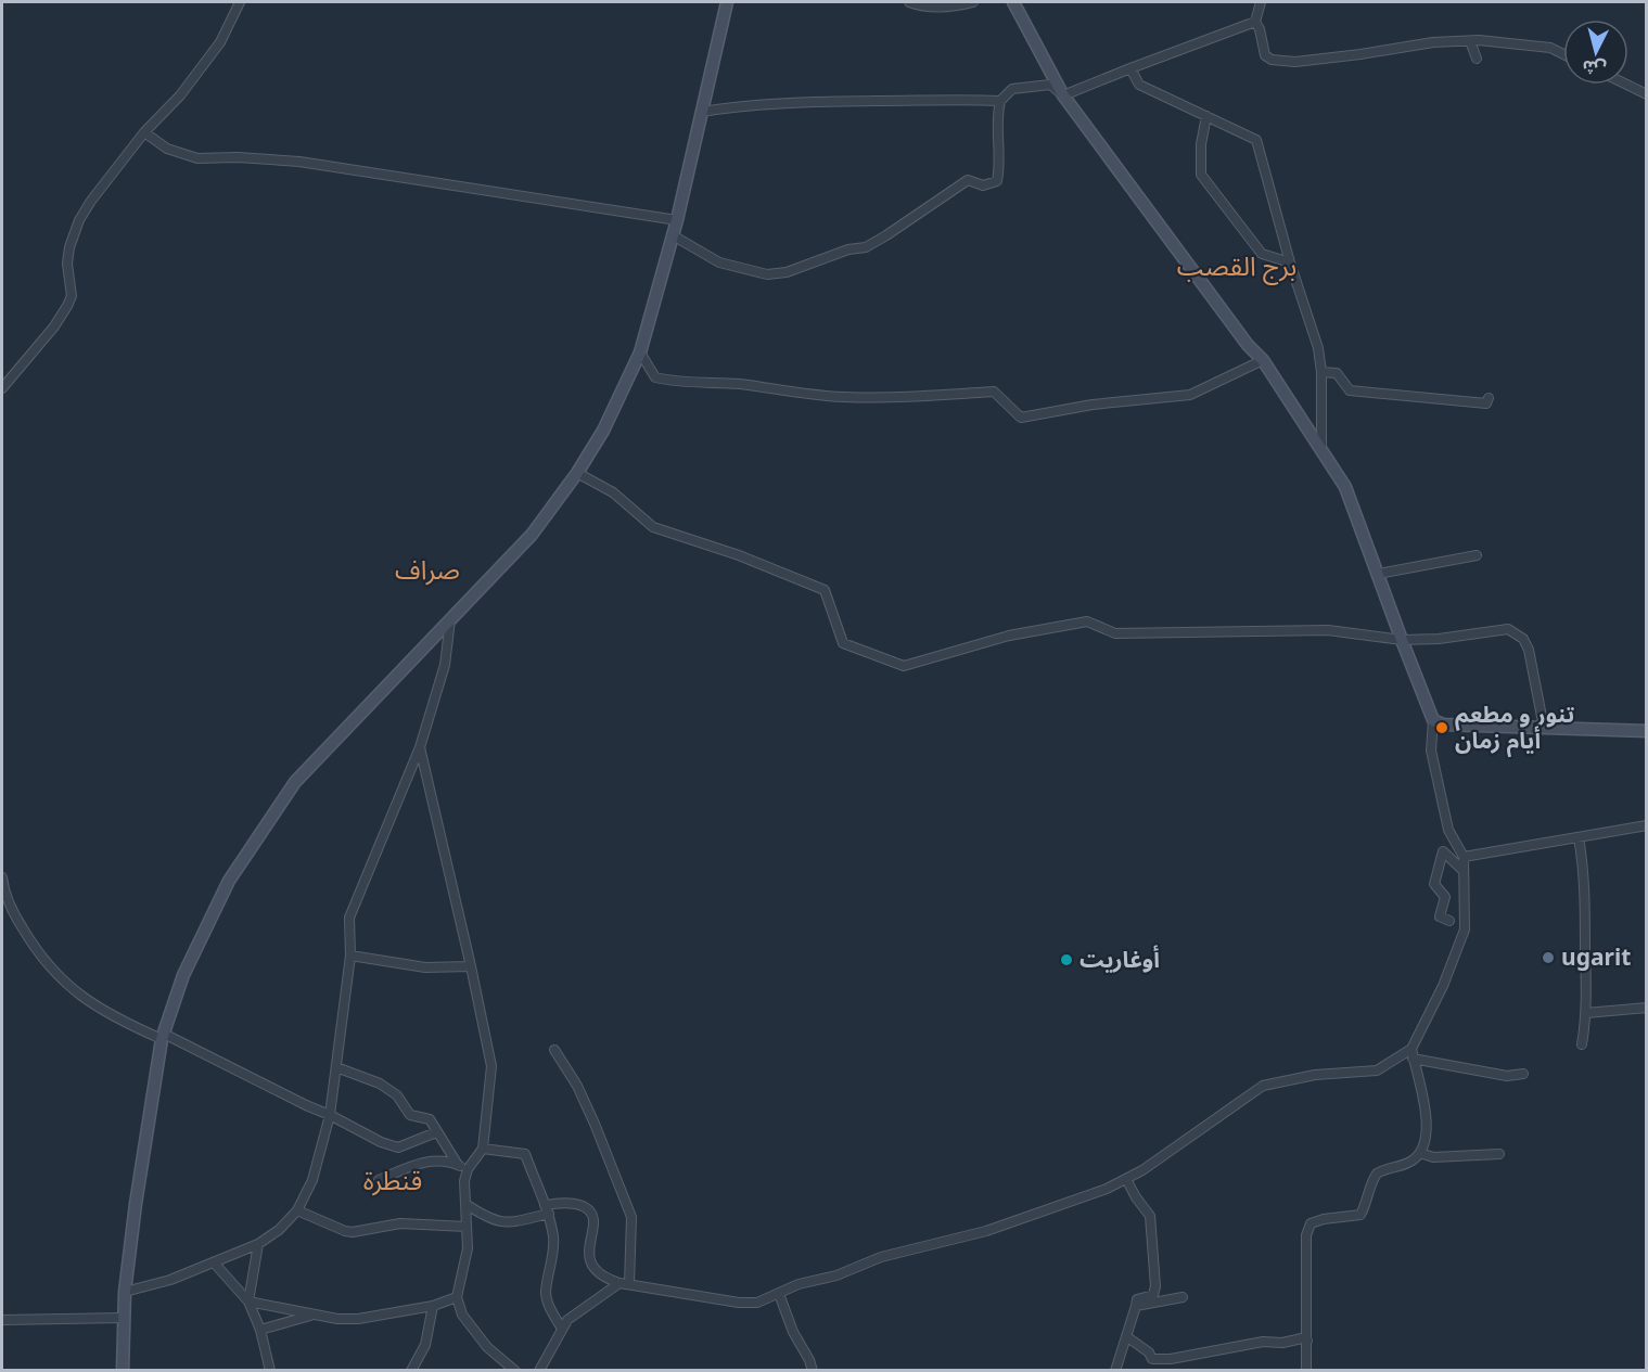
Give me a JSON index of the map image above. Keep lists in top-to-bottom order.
{
  "districts": ["برج القصب", "صراف", "قنطرة"],
  "places": ["تنور و مطعم أيام زمان", "ugarit", "أوغاريت"],
  "north": "bottom"
}
